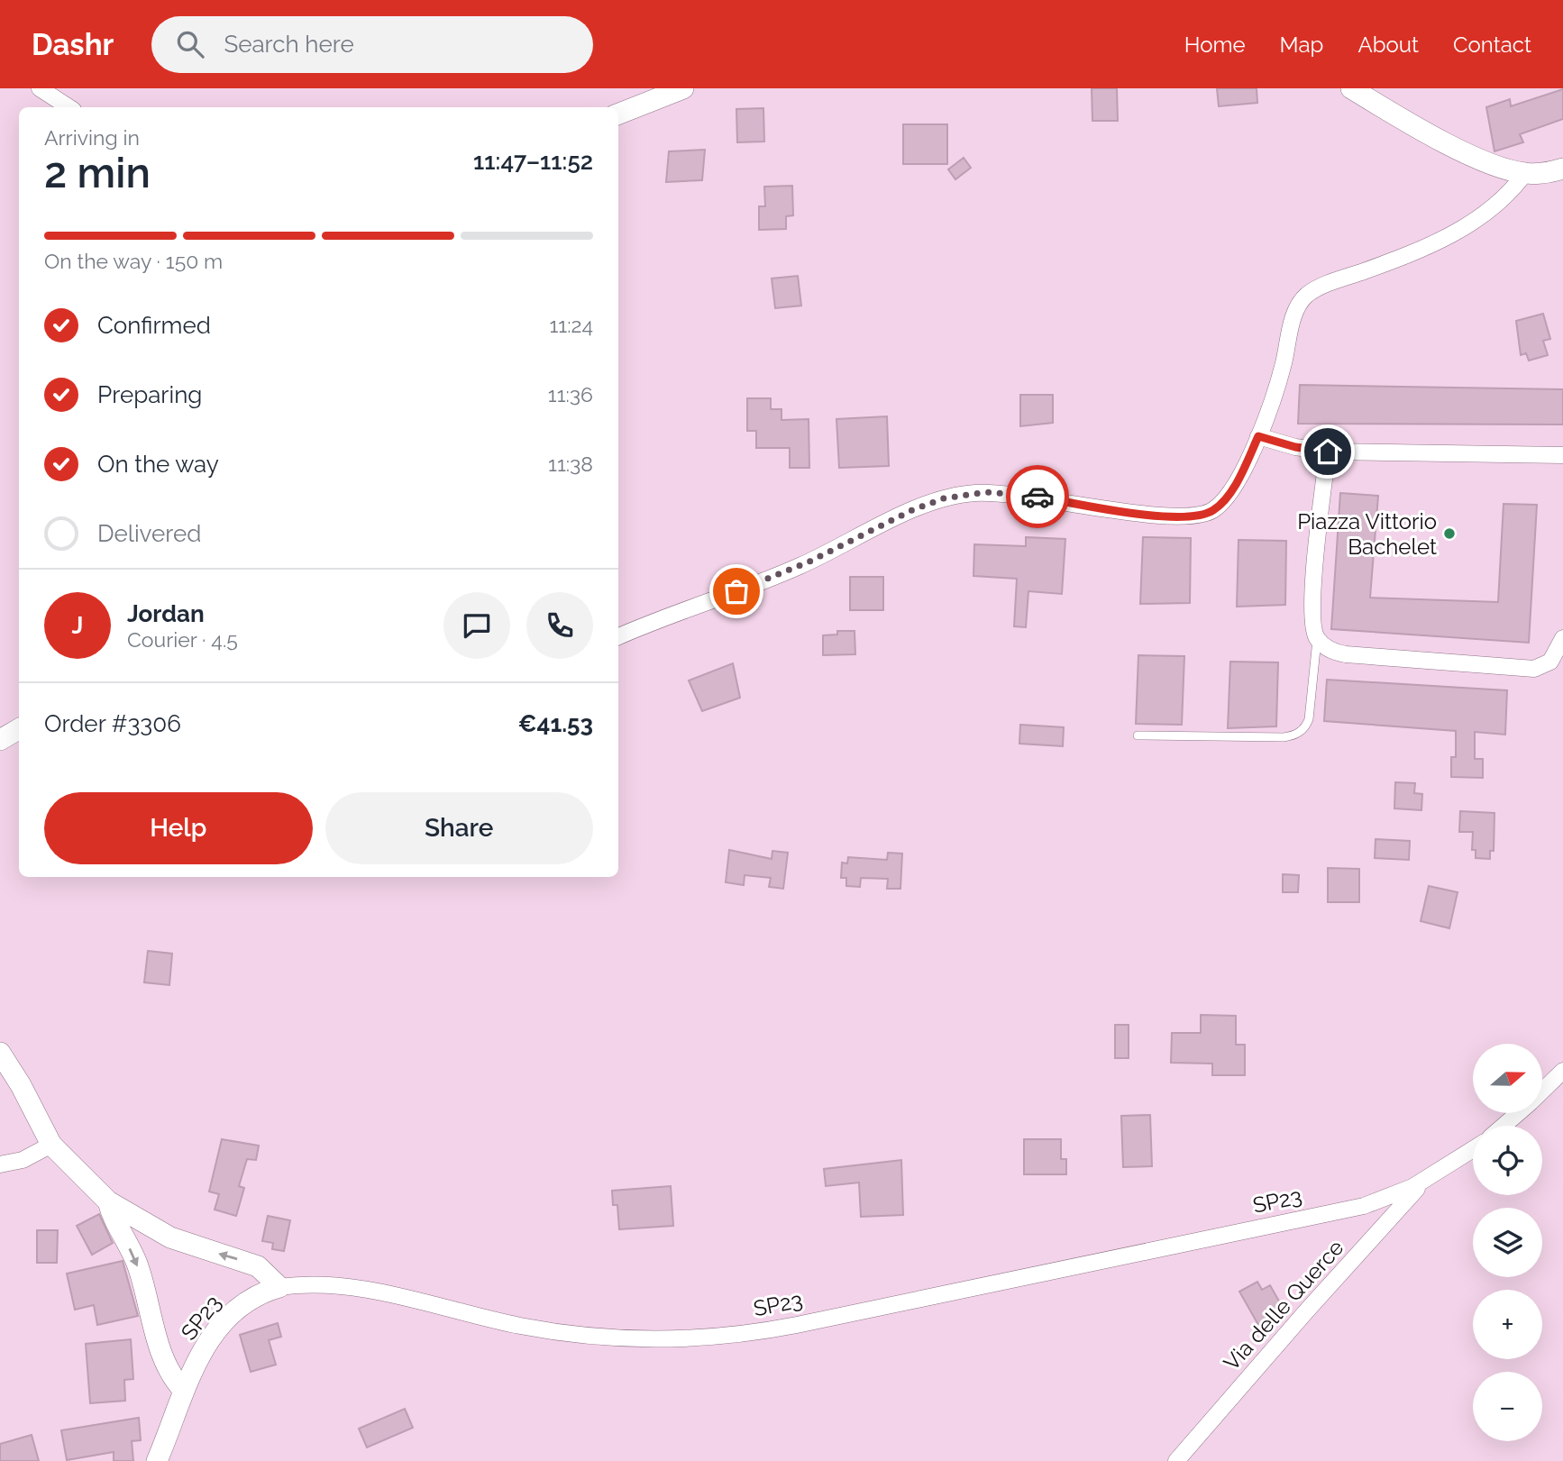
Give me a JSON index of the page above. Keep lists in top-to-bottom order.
{
  "streets": {
    "street": ["SP23", "Via delle Querce"]
  },
  "crossings": [
    ["SP23", "Via delle Querce"]
  ],
  "places": ["Piazza Vittorio Bachelet"],
  "north": "right",
  "page": {
    "header": "Dashr",
    "search": "Search here",
    "nav": [
      "Home",
      "Map",
      "About",
      "Contact"
    ],
    "heading": ["2 min", "Arriving in", "11:47–11:52"],
    "panel": [
      "Jordan",
      "Courier · 4.5",
      "Order #3306",
      "€41.53"
    ],
    "bar": "On the way · 150 m",
    "list": [
      ["Confirmed", "11:24"],
      ["Preparing", "11:36"],
      ["On the way", "11:38"],
      "Delivered"
    ],
    "round": "J",
    "buttons": ["Help", "Share"],
    "map_buttons": ["+", "−"]
  }
}
